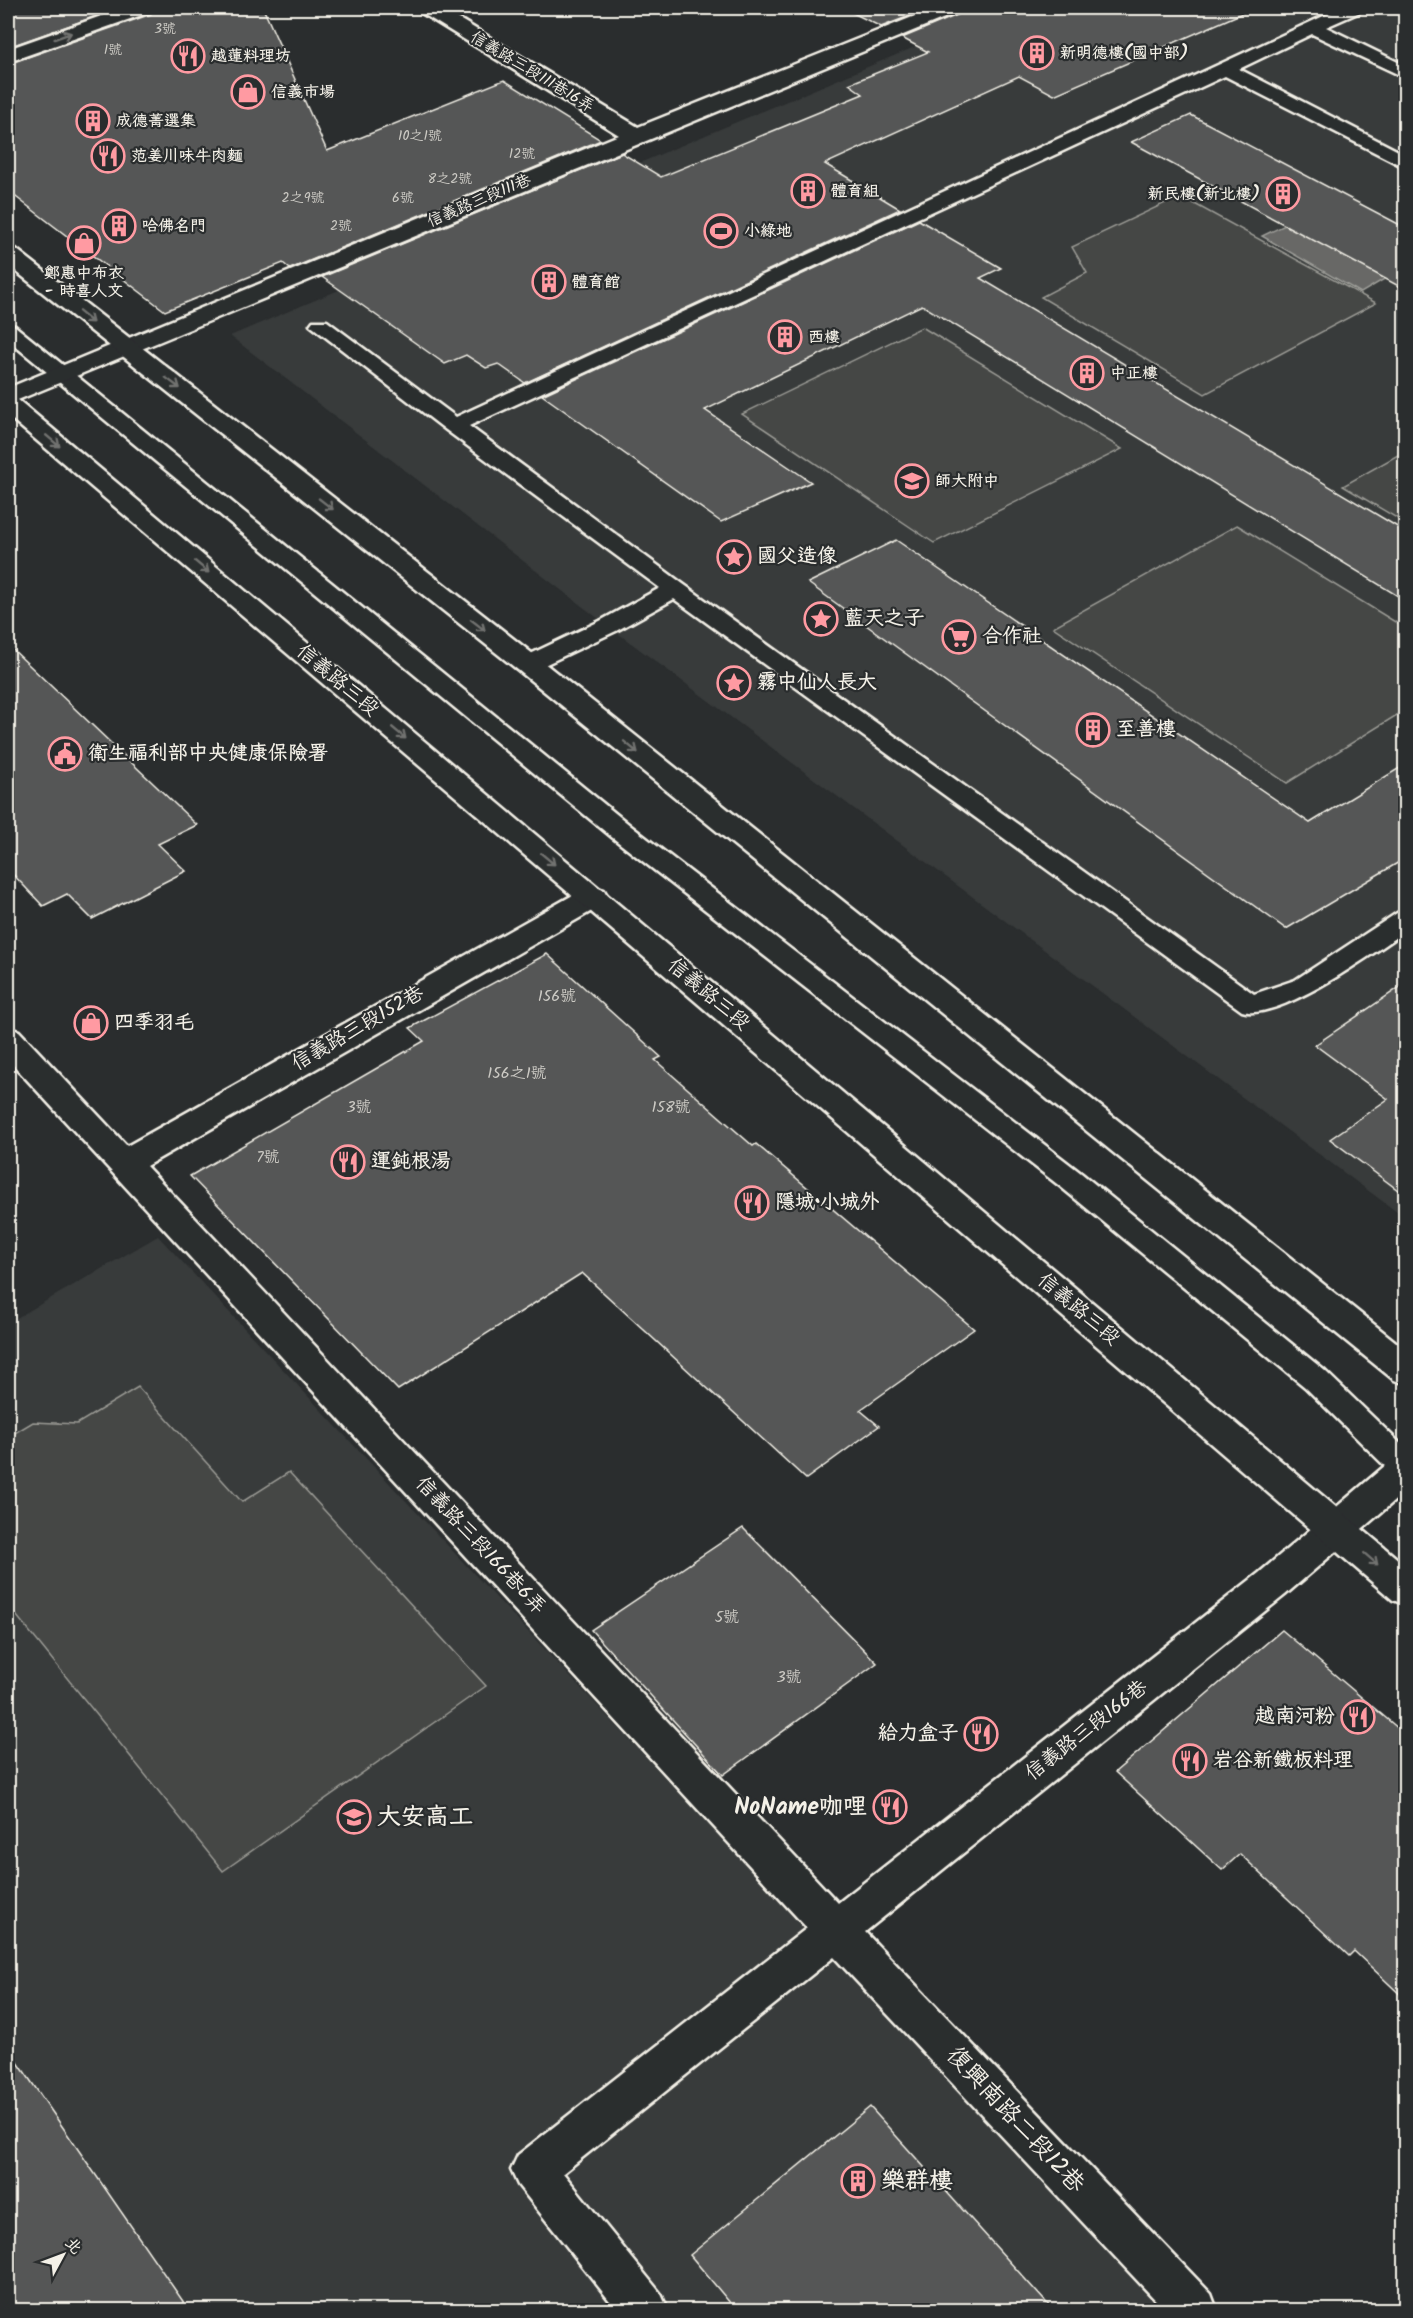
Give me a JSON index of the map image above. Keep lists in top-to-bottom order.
{
  "streets": {
    "street": [
      "信義路三段111巷16弄",
      "信義路三段111巷",
      "信義路三段",
      "信義路三段152巷",
      "信義路三段166巷6弄",
      "信義路三段166巷",
      "復興南路二段12巷"
    ]
  },
  "crossings": [
    ["信義路三段111巷16弄", "信義路三段111巷"],
    ["信義路三段", "信義路三段152巷"],
    ["信義路三段", "信義路三段166巷"],
    ["信義路三段152巷", "信義路三段166巷6弄"],
    ["信義路三段166巷6弄", "信義路三段166巷"],
    ["信義路三段166巷6弄", "復興南路二段12巷"],
    ["信義路三段166巷", "復興南路二段12巷"]
  ],
  "places": {
    "building": [
      "新明德樓(國中部)",
      "成德菁選集",
      "體育組",
      "新民樓(新北樓)",
      "哈佛名門",
      "體育館",
      "西樓",
      "中正樓",
      "至善樓",
      "樂群樓"
    ],
    "restaurant": [
      "越蓮料理坊",
      "范姜川味牛肉麵",
      "運鈍根湯",
      "隱城•小城外",
      "越南河粉",
      "給力盒子",
      "岩谷新鐵板料理",
      "NoName咖哩"
    ],
    "shop": ["信義市場", "鄭惠中布衣 - 時喜人文", "四季羽毛"],
    "sports": ["小綠地"],
    "school or university": ["師大附中", "大安高工"],
    "place": ["國父造像", "藍天之子", "霧中仙人長大"],
    "supermarket": ["合作社"],
    "public building": ["衛生福利部中央健康保險署"]
  },
  "house_numbers": [
    "3號",
    "1號",
    "10之1號",
    "12號",
    "8之2號",
    "2之9號",
    "6號",
    "2號",
    "156號",
    "156之1號",
    "3號",
    "158號",
    "7號",
    "5號",
    "3號"
  ],
  "north": "top right"
}
